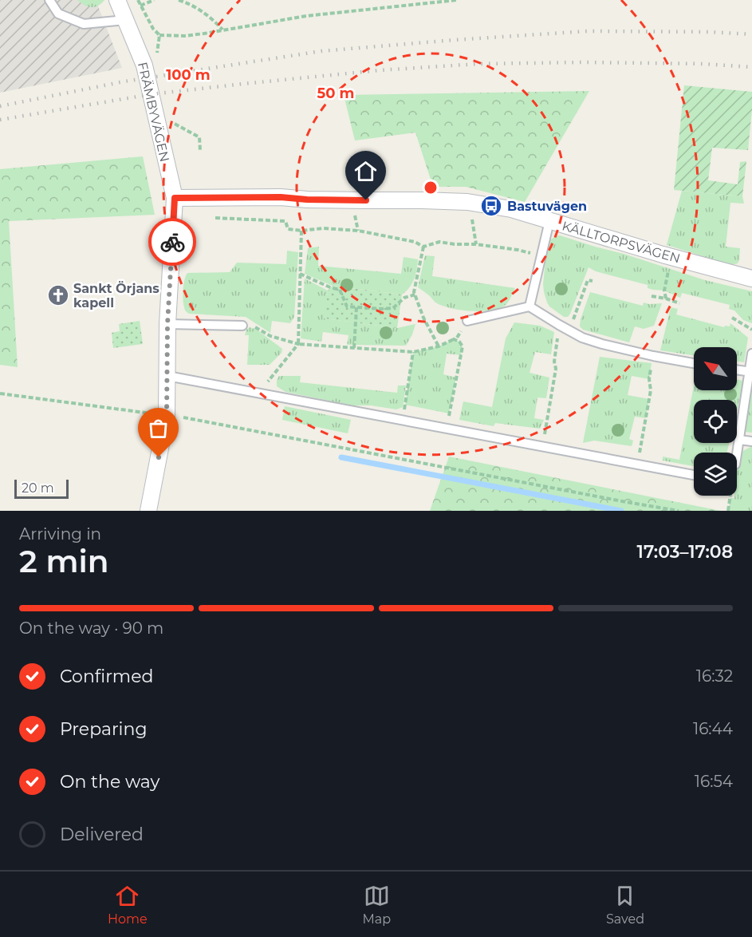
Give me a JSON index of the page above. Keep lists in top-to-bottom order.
{
  "streets": {
    "street": ["FRÄMBYVÄGEN", "KÄLLTORPSVÄGEN"]
  },
  "crossings": [
    ["FRÄMBYVÄGEN", "KÄLLTORPSVÄGEN"]
  ],
  "places": {
    "bus stop": ["Bastuvägen"],
    "church": ["Sankt Örjans kapell"]
  },
  "scale_bar": "20 m",
  "north": "top left",
  "page": {
    "scale": "20 m",
    "heading": ["2 min", "Arriving in", "17:03–17:08"],
    "bar": "On the way · 90 m",
    "list": [
      ["Confirmed", "16:32"],
      ["Preparing", "16:44"],
      ["On the way", "16:54"],
      "Delivered"
    ],
    "tabs": ["Home", "Map", "Saved"]
  },
  "rings": ["100 m", "50 m"]
}
